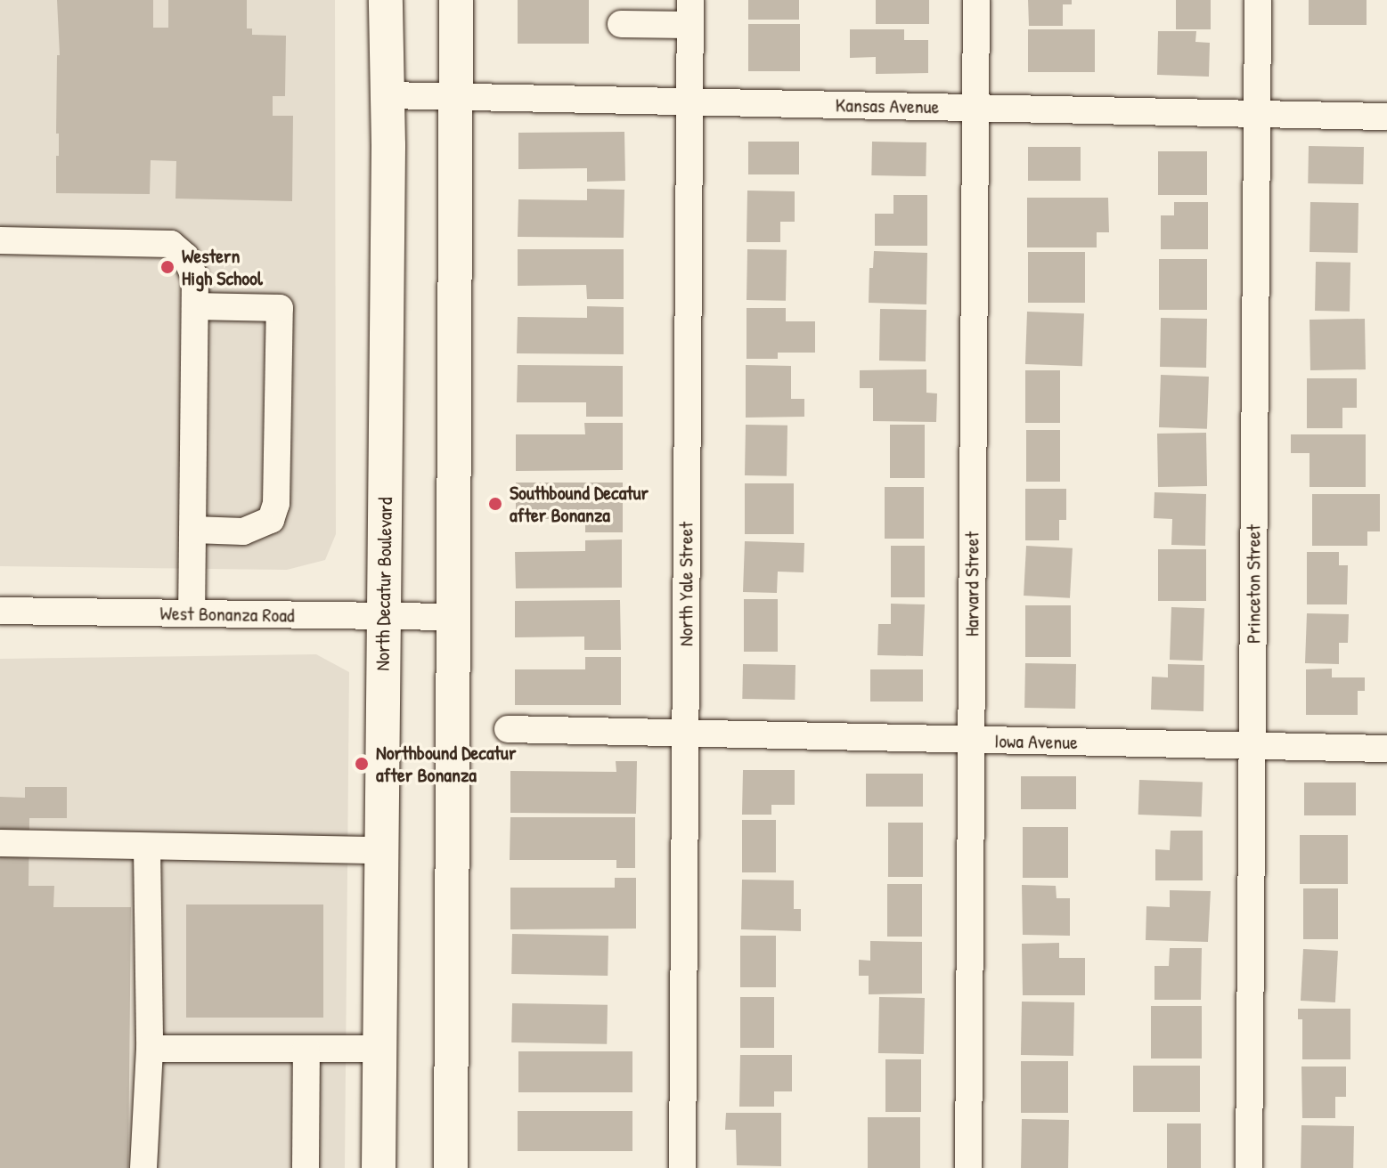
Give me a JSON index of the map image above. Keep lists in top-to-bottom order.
{
  "streets": {
    "main road": ["North Decatur Boulevard"],
    "street": [
      "Kansas Avenue",
      "North Yale Street",
      "Harvard Street",
      "Princeton Street",
      "West Bonanza Road",
      "Iowa Avenue"
    ]
  },
  "crossings": [
    ["Kansas Avenue", "North Decatur Boulevard"],
    ["Kansas Avenue", "North Yale Street"],
    ["Kansas Avenue", "Harvard Street"],
    ["Kansas Avenue", "Princeton Street"],
    ["North Decatur Boulevard", "West Bonanza Road"],
    ["North Yale Street", "Iowa Avenue"],
    ["Harvard Street", "Iowa Avenue"],
    ["Princeton Street", "Iowa Avenue"]
  ],
  "places": ["Western High School", "Southbound Decatur after Bonanza", "Northbound Decatur after Bonanza"]
}
